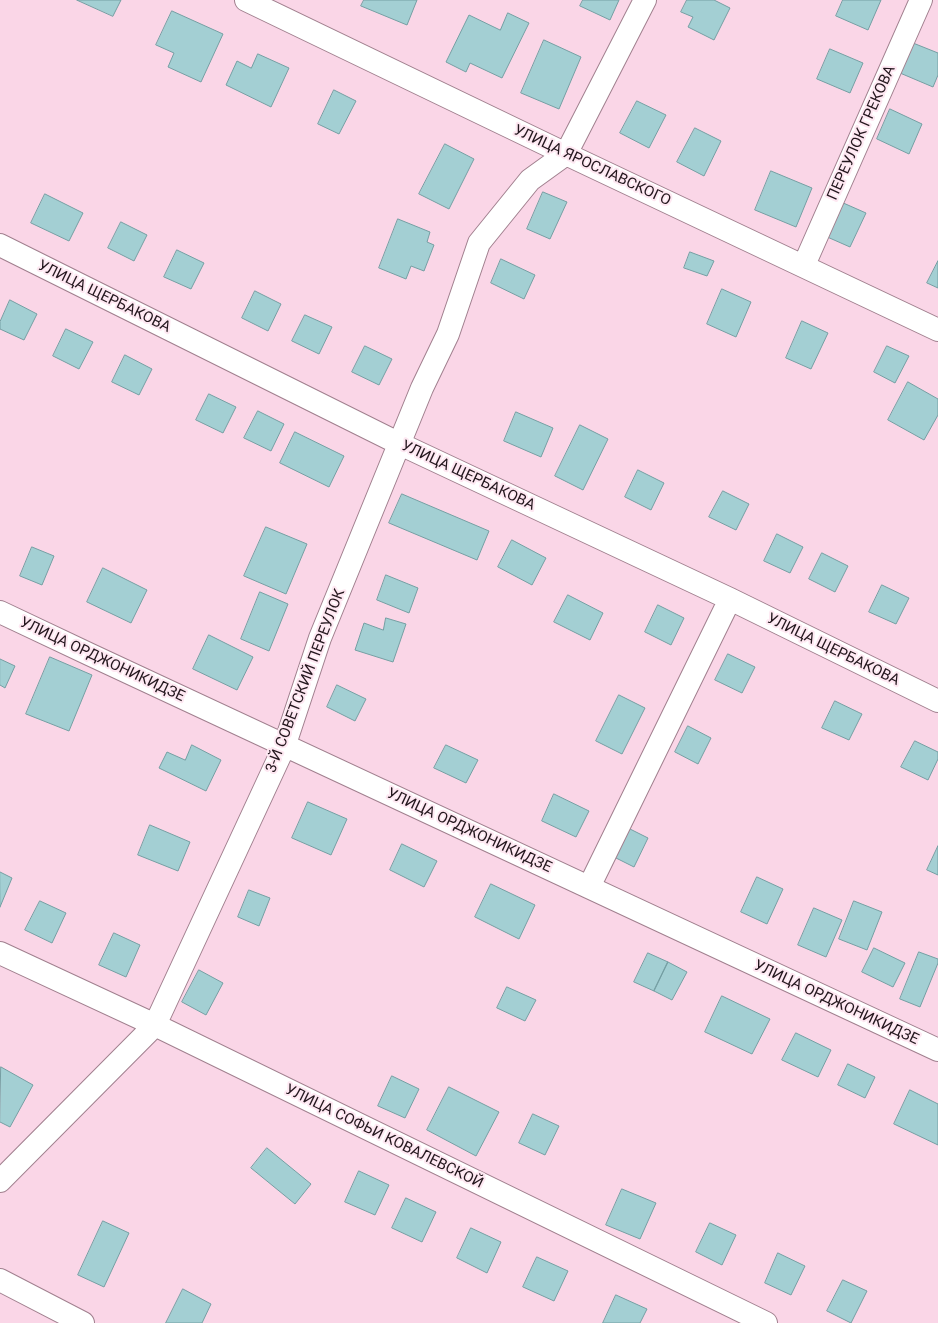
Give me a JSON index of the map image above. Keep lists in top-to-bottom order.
{
  "streets": {
    "street": [
      "ПЕРЕУЛОК ГРЕКОВА",
      "УЛИЦА ЯРОСЛАВСКОГО",
      "УЛИЦА ЩЕРБАКОВА",
      "УЛИЦА ОРДЖОНИКИДЗЕ",
      "3-Й СОВЕТСКИЙ ПЕРЕУЛОК",
      "УЛИЦА СОФЬИ КОВАЛЕВСКОЙ"
    ]
  },
  "crossings": [
    ["ПЕРЕУЛОК ГРЕКОВА", "УЛИЦА ЯРОСЛАВСКОГО"],
    ["УЛИЦА ЯРОСЛАВСКОГО", "3-Й СОВЕТСКИЙ ПЕРЕУЛОК"],
    ["УЛИЦА ЩЕРБАКОВА", "3-Й СОВЕТСКИЙ ПЕРЕУЛОК"],
    ["УЛИЦА ОРДЖОНИКИДЗЕ", "3-Й СОВЕТСКИЙ ПЕРЕУЛОК"],
    ["3-Й СОВЕТСКИЙ ПЕРЕУЛОК", "УЛИЦА СОФЬИ КОВАЛЕВСКОЙ"]
  ]
}
